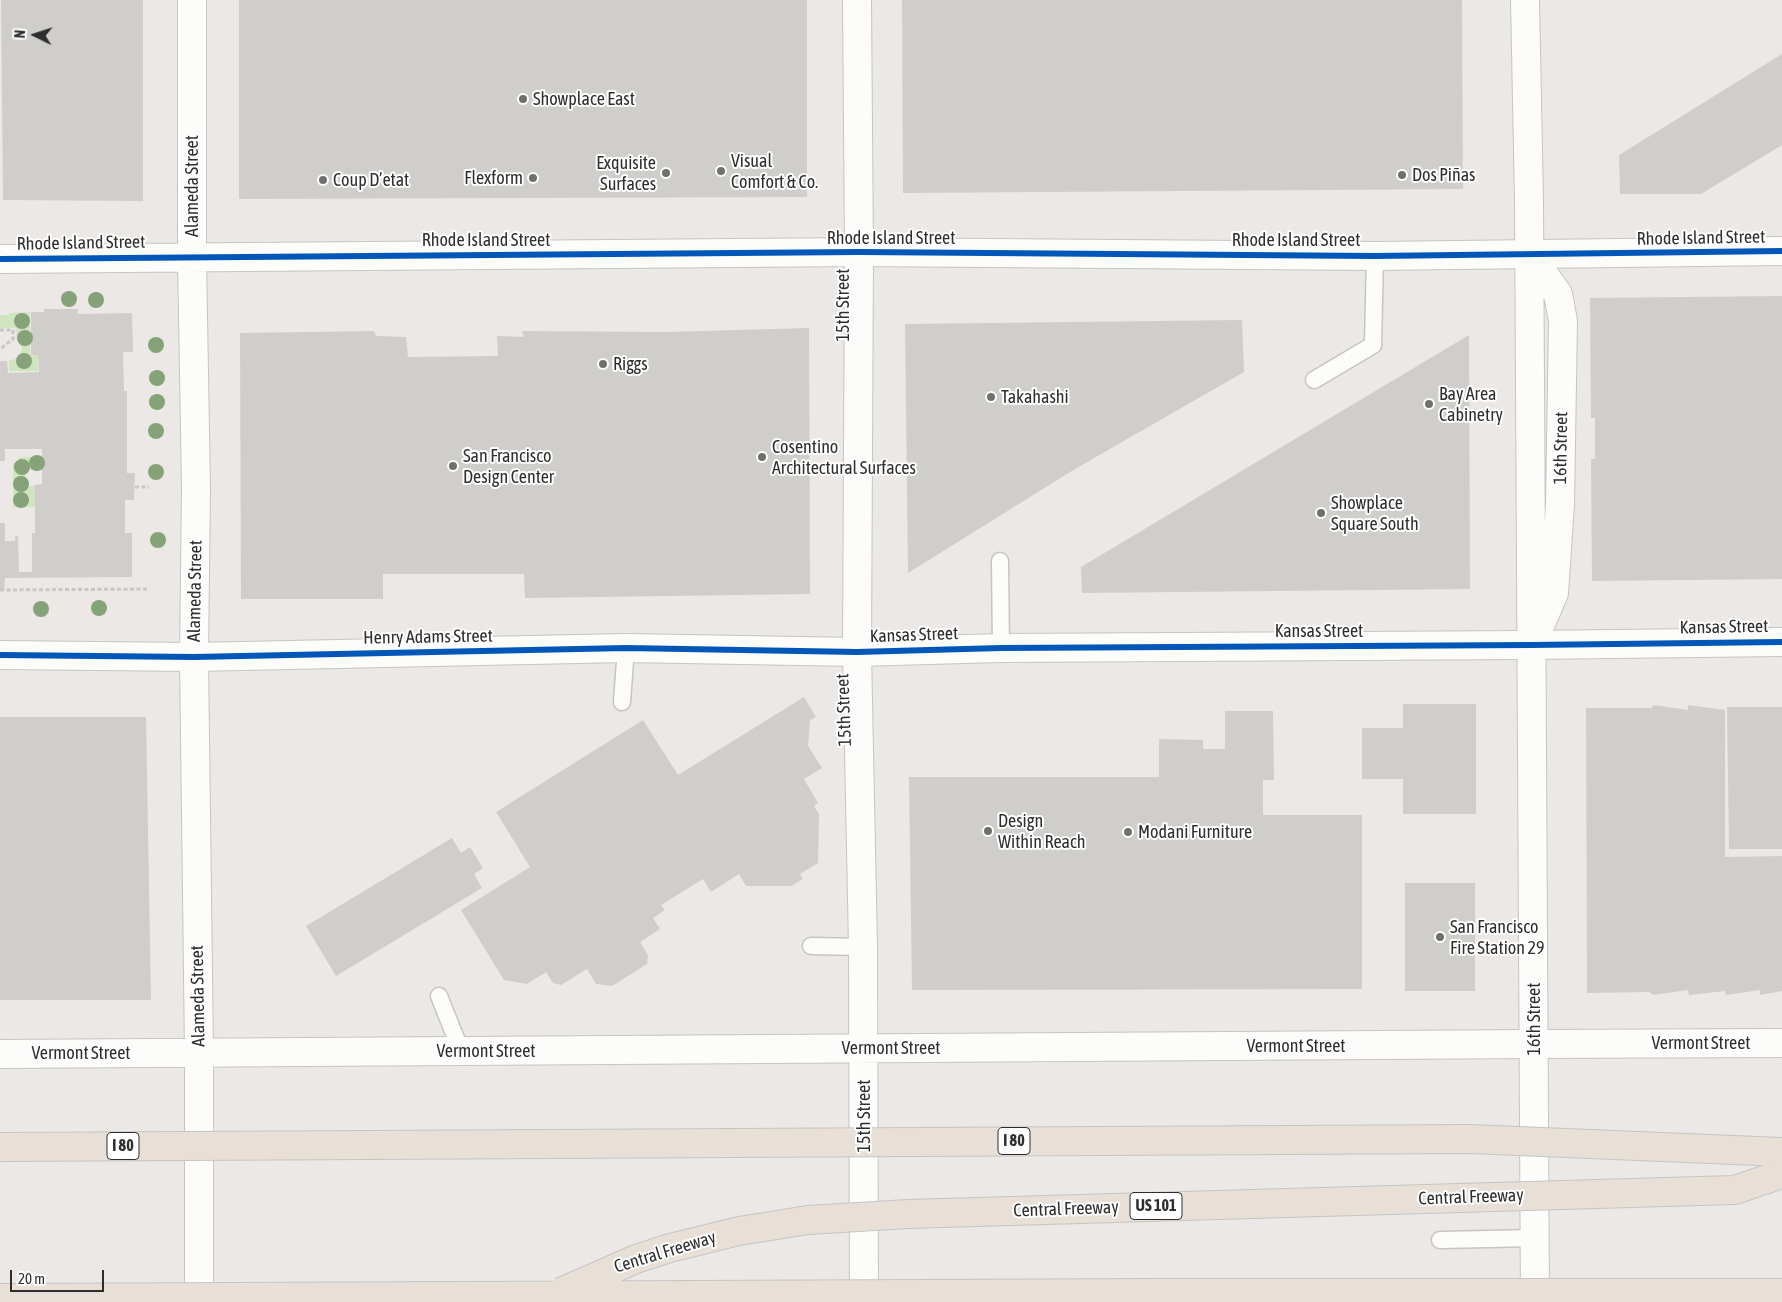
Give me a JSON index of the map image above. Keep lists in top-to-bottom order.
{
  "streets": {
    "highway": ["I 80", "Central Freeway", "US 101"],
    "street": [
      "Alameda Street",
      "Rhode Island Street",
      "15th Street",
      "16th Street",
      "Kansas Street",
      "Henry Adams Street",
      "Vermont Street"
    ]
  },
  "crossings": [
    ["Alameda Street", "Rhode Island Street"],
    ["Alameda Street", "Henry Adams Street"],
    ["Alameda Street", "Vermont Street"],
    ["Rhode Island Street", "15th Street"],
    ["Rhode Island Street", "16th Street"],
    ["15th Street", "Kansas Street"],
    ["15th Street", "Henry Adams Street"],
    ["15th Street", "Vermont Street"],
    ["16th Street", "Kansas Street"],
    ["16th Street", "Vermont Street"],
    ["Kansas Street", "Henry Adams Street"]
  ],
  "places": [
    "Showplace East",
    "Visual Comfort & Co.",
    "Exquisite Surfaces",
    "Dos Piñas",
    "Flexform",
    "Coup D’etat",
    "Riggs",
    "Takahashi",
    "Bay Area Cabinetry",
    "Cosentino Architectural Surfaces",
    "San Francisco Design Center",
    "Showplace Square South",
    "Design Within Reach",
    "Modani Furniture",
    "San Francisco Fire Station 29"
  ],
  "scale_bar": "20 m",
  "north": "left"
}
